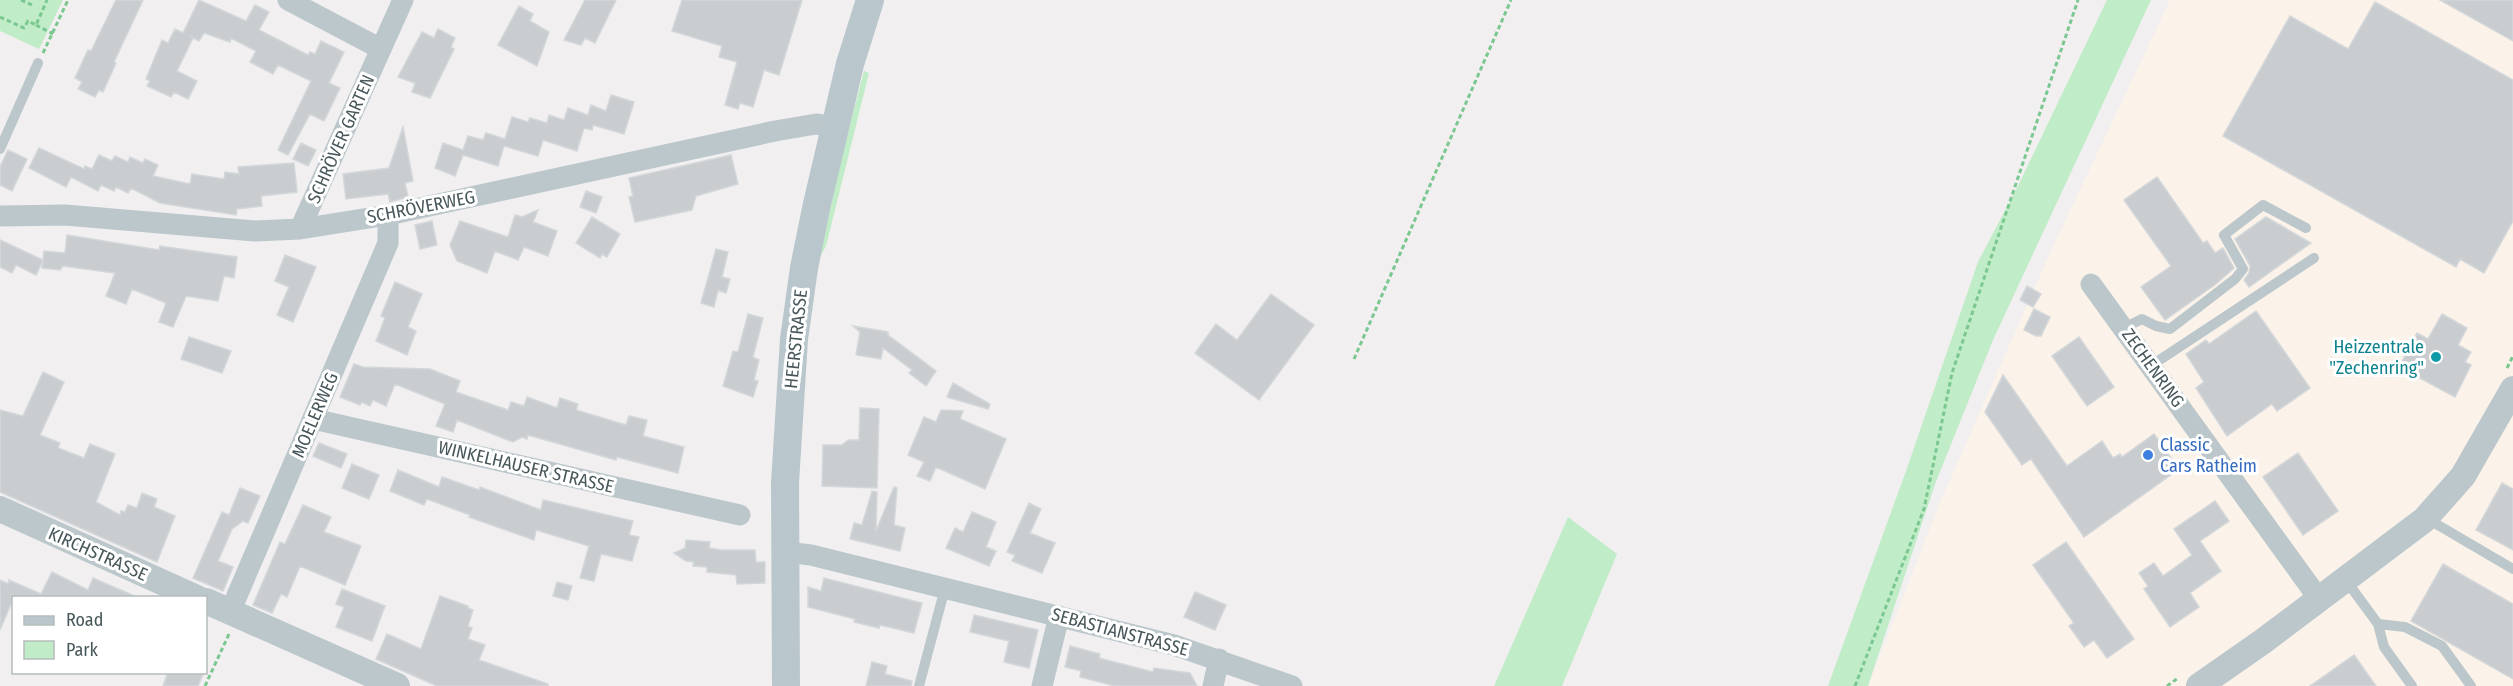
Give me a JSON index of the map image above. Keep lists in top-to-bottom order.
{
  "streets": {
    "main road": ["HEERSTRASSE"],
    "street": [
      "SCHRÖVER GARTEN",
      "SCHRÖVERWEG",
      "ZECHENRING",
      "MOELERWEG",
      "WINKELHAUSER STRASSE",
      "KIRCHSTRASSE",
      "SEBASTIANSTRASSE"
    ]
  },
  "crossings": [
    ["SCHRÖVER GARTEN", "SCHRÖVERWEG"],
    ["SCHRÖVERWEG", "HEERSTRASSE"],
    ["SCHRÖVERWEG", "MOELERWEG"],
    ["HEERSTRASSE", "SEBASTIANSTRASSE"],
    ["MOELERWEG", "WINKELHAUSER STRASSE"]
  ],
  "places": ["Heizzentrale \"Zechenring\"", "Classic Cars Ratheim"],
  "legend": ["Road", "Park"]
}
